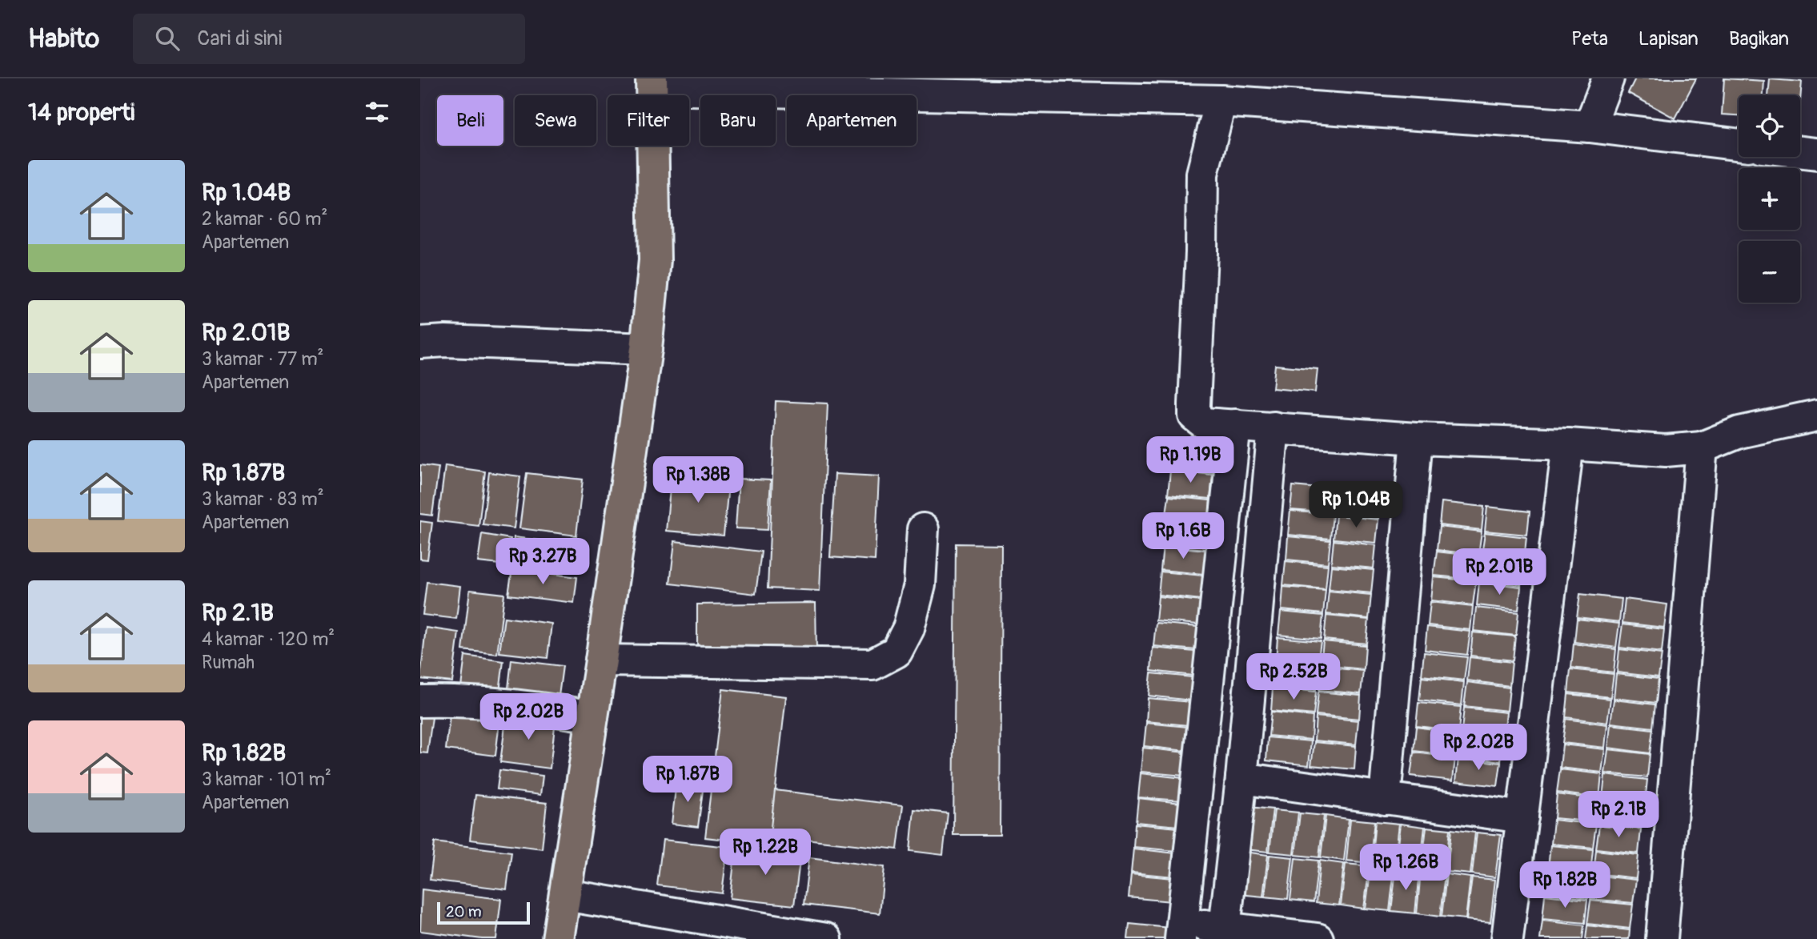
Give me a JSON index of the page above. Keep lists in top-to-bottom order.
{
  "scale_bar": "20 m",
  "page": {
    "header": "Habito",
    "search": "Cari di sini",
    "nav": ["Peta", "Lapisan", "Bagikan"],
    "heading": "14 properti",
    "map_buttons": ["+", "−"],
    "chip": [
      "Beli",
      "Sewa",
      "Filter",
      "Baru",
      "Apartemen"
    ],
    "list": [
      {
        "name": "Rp 1.04B",
        "note": "2 kamar · 60 m² · Apartemen"
      },
      {
        "name": "Rp 2.01B",
        "note": "3 kamar · 77 m² · Apartemen"
      },
      {
        "name": "Rp 1.87B",
        "note": "3 kamar · 83 m² · Apartemen"
      },
      {
        "name": "Rp 2.1B",
        "note": "4 kamar · 120 m² · Rumah"
      },
      {
        "name": "Rp 1.82B",
        "note": "3 kamar · 101 m² · Apartemen"
      }
    ],
    "price": [
      "Rp 1.19B",
      "Rp 1.38B",
      "Rp 1.04B",
      "Rp 1.6B",
      "Rp 3.27B",
      "Rp 2.01B",
      "Rp 2.52B",
      "Rp 2.02B",
      "Rp 2.02B",
      "Rp 1.87B",
      "Rp 2.1B",
      "Rp 1.22B",
      "Rp 1.26B",
      "Rp 1.82B"
    ],
    "scale": "20 m"
  }
}
